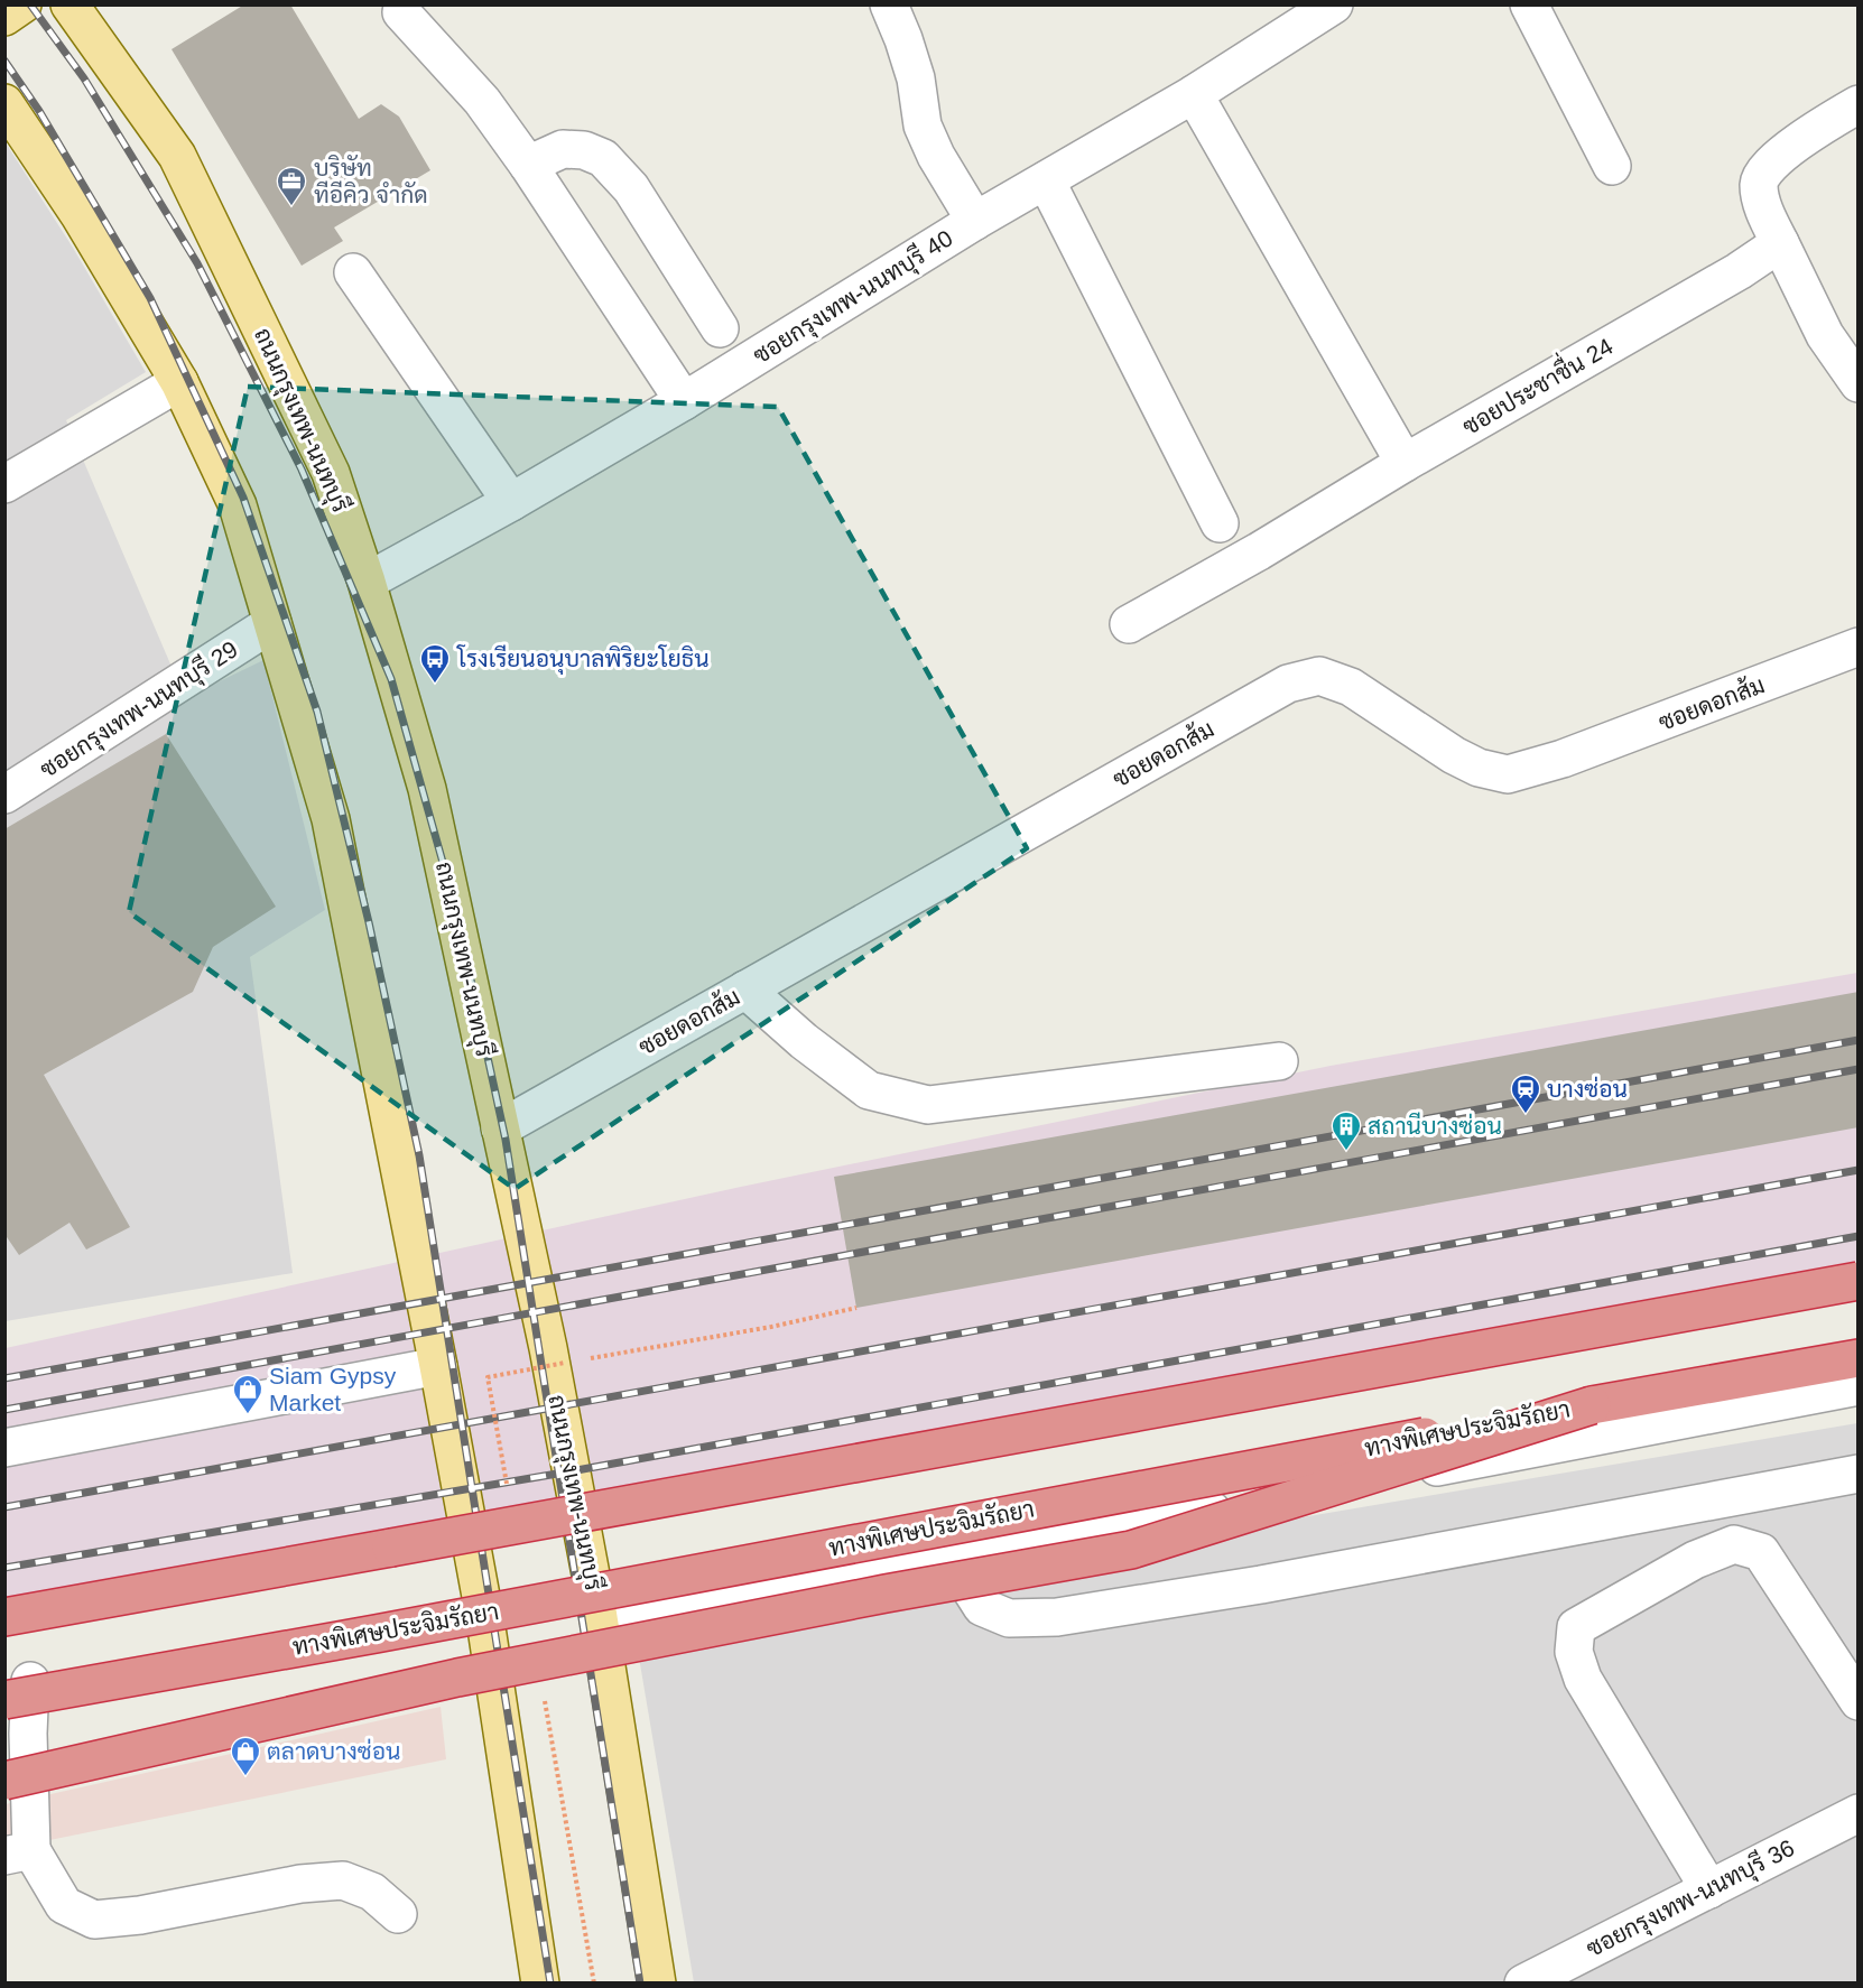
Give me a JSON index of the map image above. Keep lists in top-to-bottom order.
{
  "streets": {
    "highway": ["ทางพิเศษประจิมรัถยา"],
    "main road": ["ถนนกรุงเทพ-นนทบุรี"],
    "street": [
      "ซอยกรุงเทพ-นนทบุรี 40",
      "ซอยประชาชื่น 24",
      "ซอยดอกส้ม",
      "ซอยกรุงเทพ-นนทบุรี 29",
      "ซอยกรุงเทพ-นนทบุรี 36"
    ]
  },
  "crossings": [
    ["ซอยกรุงเทพ-นนทบุรี 40", "ถนนกรุงเทพ-นนทบุรี"],
    ["ถนนกรุงเทพ-นนทบุรี", "ซอยดอกส้ม"]
  ],
  "places": {
    "office": ["บริษัท ทีอีคิว จำกัด"],
    "bus stop": ["โรงเรียนอนุบาลพิริยะโยธิน"],
    "station": ["บางซ่อน"],
    "building": ["สถานีบางซ่อน"],
    "shop": ["Siam Gypsy Market", "ตลาดบางซ่อน"]
  }
}
